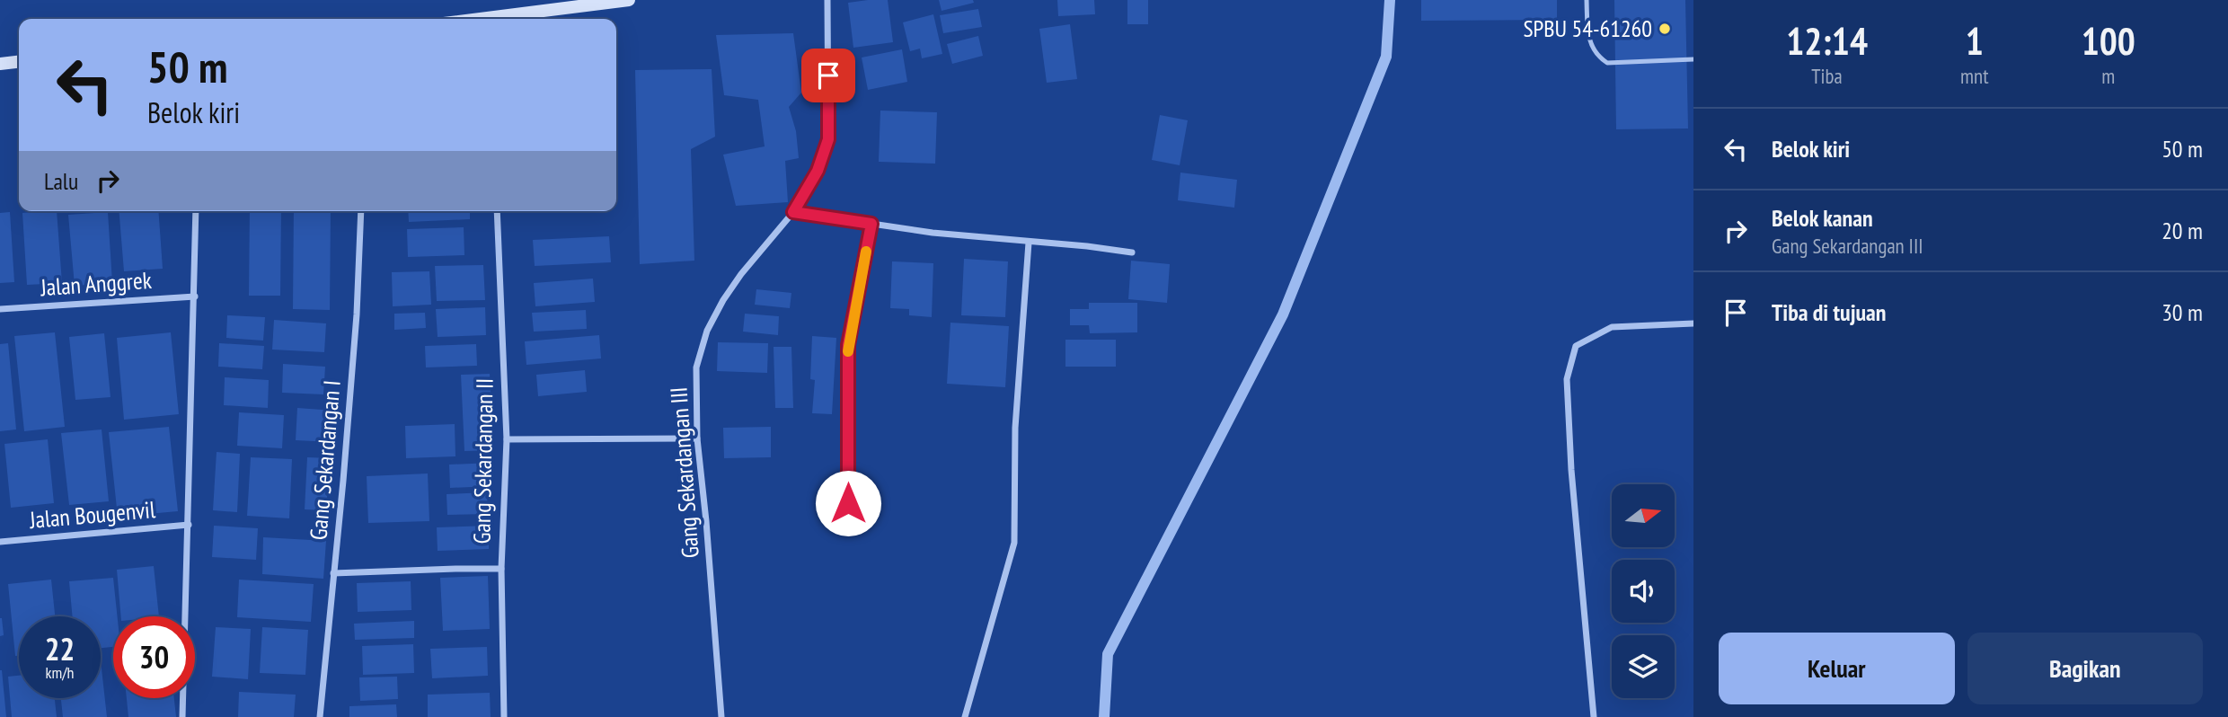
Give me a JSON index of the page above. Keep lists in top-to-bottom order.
{
  "streets": {
    "street": [
      "Jalan Anggrek",
      "Gang Sekardangan I",
      "Gang Sekardangan II",
      "Gang Sekardangan III",
      "Jalan Bougenvil"
    ]
  },
  "places": ["SPBU 54-61260"],
  "north": "right",
  "page": {
    "eta": [
      "12:14",
      "Tiba",
      "1",
      "mnt",
      "100",
      "m"
    ],
    "turn": ["50 m", "Belok kiri"],
    "list": [
      {
        "name": "Belok kiri",
        "value": "50 m"
      },
      {
        "name": "Belok kanan",
        "note": "Gang Sekardangan III",
        "value": "20 m"
      },
      {
        "name": "Tiba di tujuan",
        "value": "30 m"
      }
    ],
    "then": "Lalu",
    "speed": "22 km/h",
    "limit": "30",
    "buttons": ["Keluar", "Bagikan"]
  }
}
